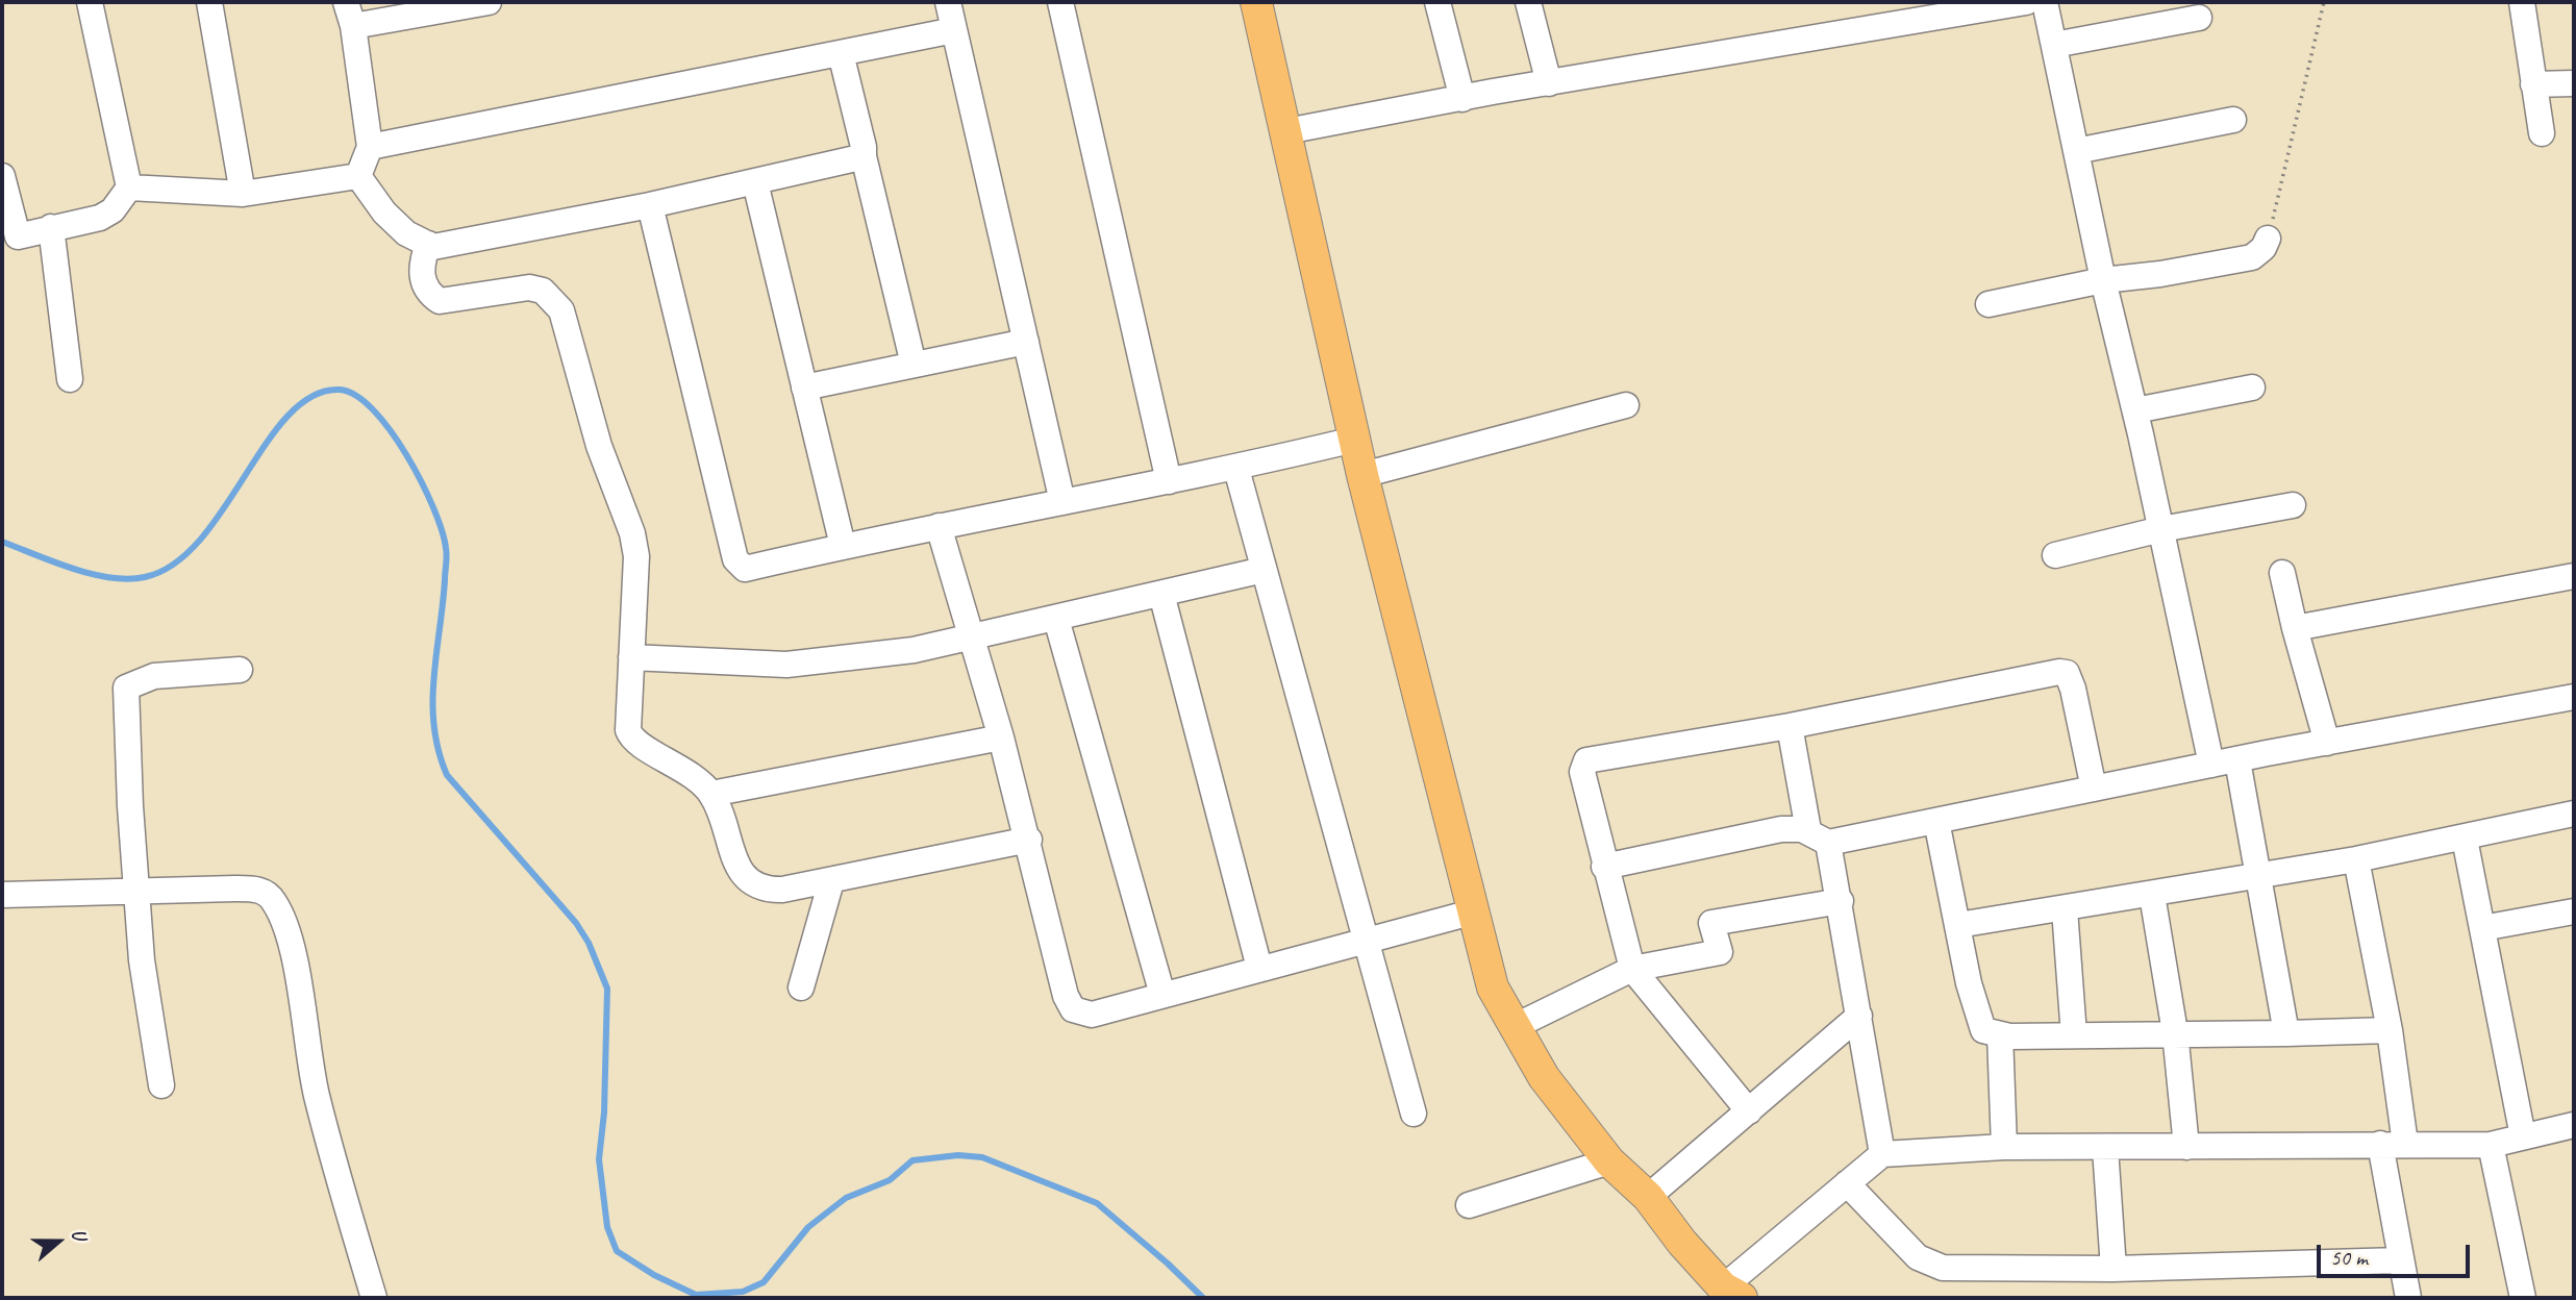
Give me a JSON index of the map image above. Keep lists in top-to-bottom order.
{
  "scale_bar": "50 m",
  "north": "right"
}
